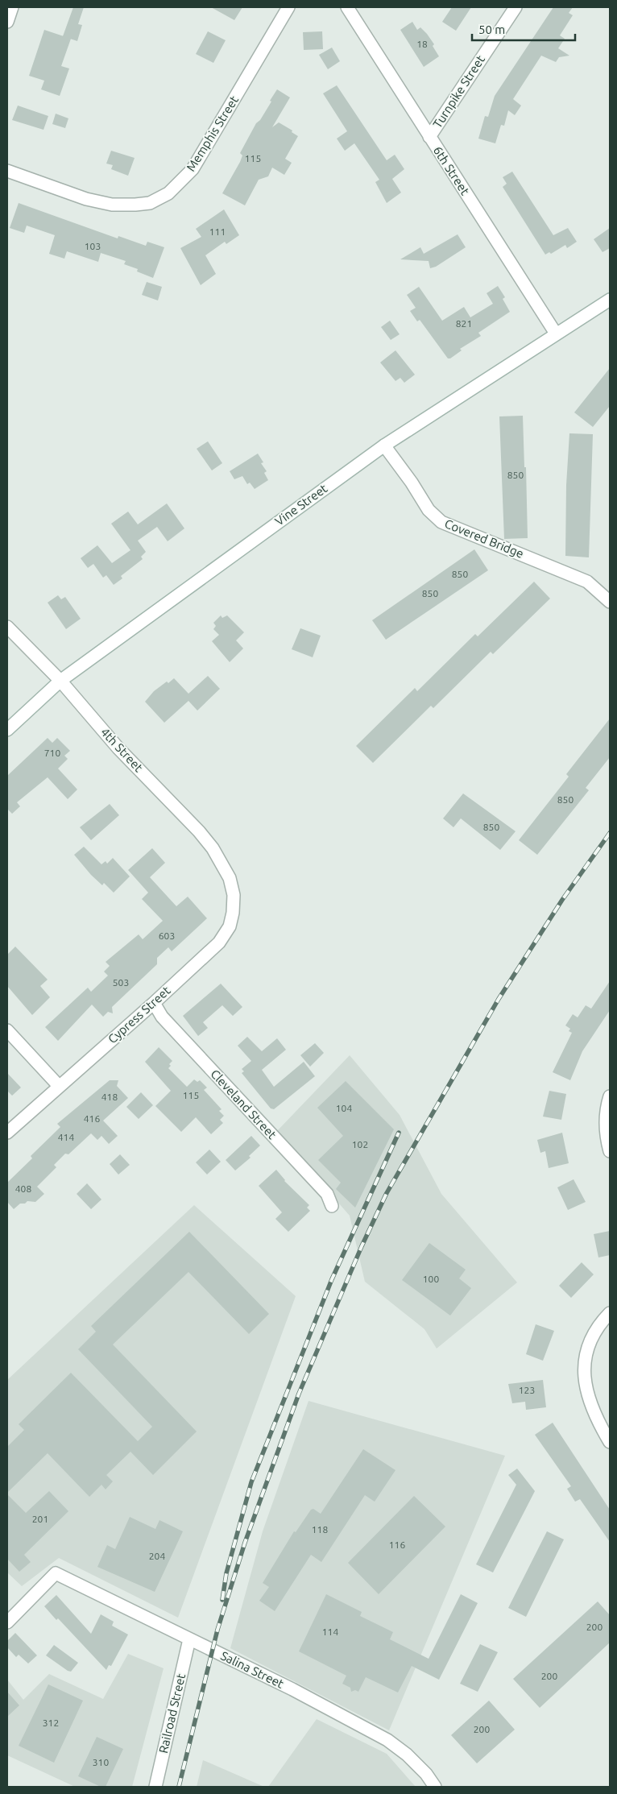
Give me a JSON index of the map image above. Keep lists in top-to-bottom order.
{
  "streets": {
    "street": [
      "Turnpike Street",
      "Memphis Street",
      "6th Street",
      "Vine Street",
      "Covered Bridge",
      "4th Street",
      "Cypress Street",
      "Cleveland Street",
      "Salina Street",
      "Railroad Street"
    ]
  },
  "crossings": [
    ["Turnpike Street", "6th Street"],
    ["6th Street", "Vine Street"],
    ["Vine Street", "Covered Bridge"],
    ["Vine Street", "4th Street"],
    ["4th Street", "Cypress Street"],
    ["Cypress Street", "Cleveland Street"],
    ["Salina Street", "Railroad Street"]
  ],
  "house_numbers": [
    "18",
    "115",
    "111",
    "103",
    "821",
    "850",
    "850",
    "850",
    "710",
    "850",
    "850",
    "603",
    "503",
    "115",
    "418",
    "104",
    "416",
    "414",
    "102",
    "408",
    "100",
    "123",
    "201",
    "118",
    "116",
    "204",
    "200",
    "114",
    "200",
    "312",
    "200",
    "310"
  ],
  "scale_bar": "50 m"
}
